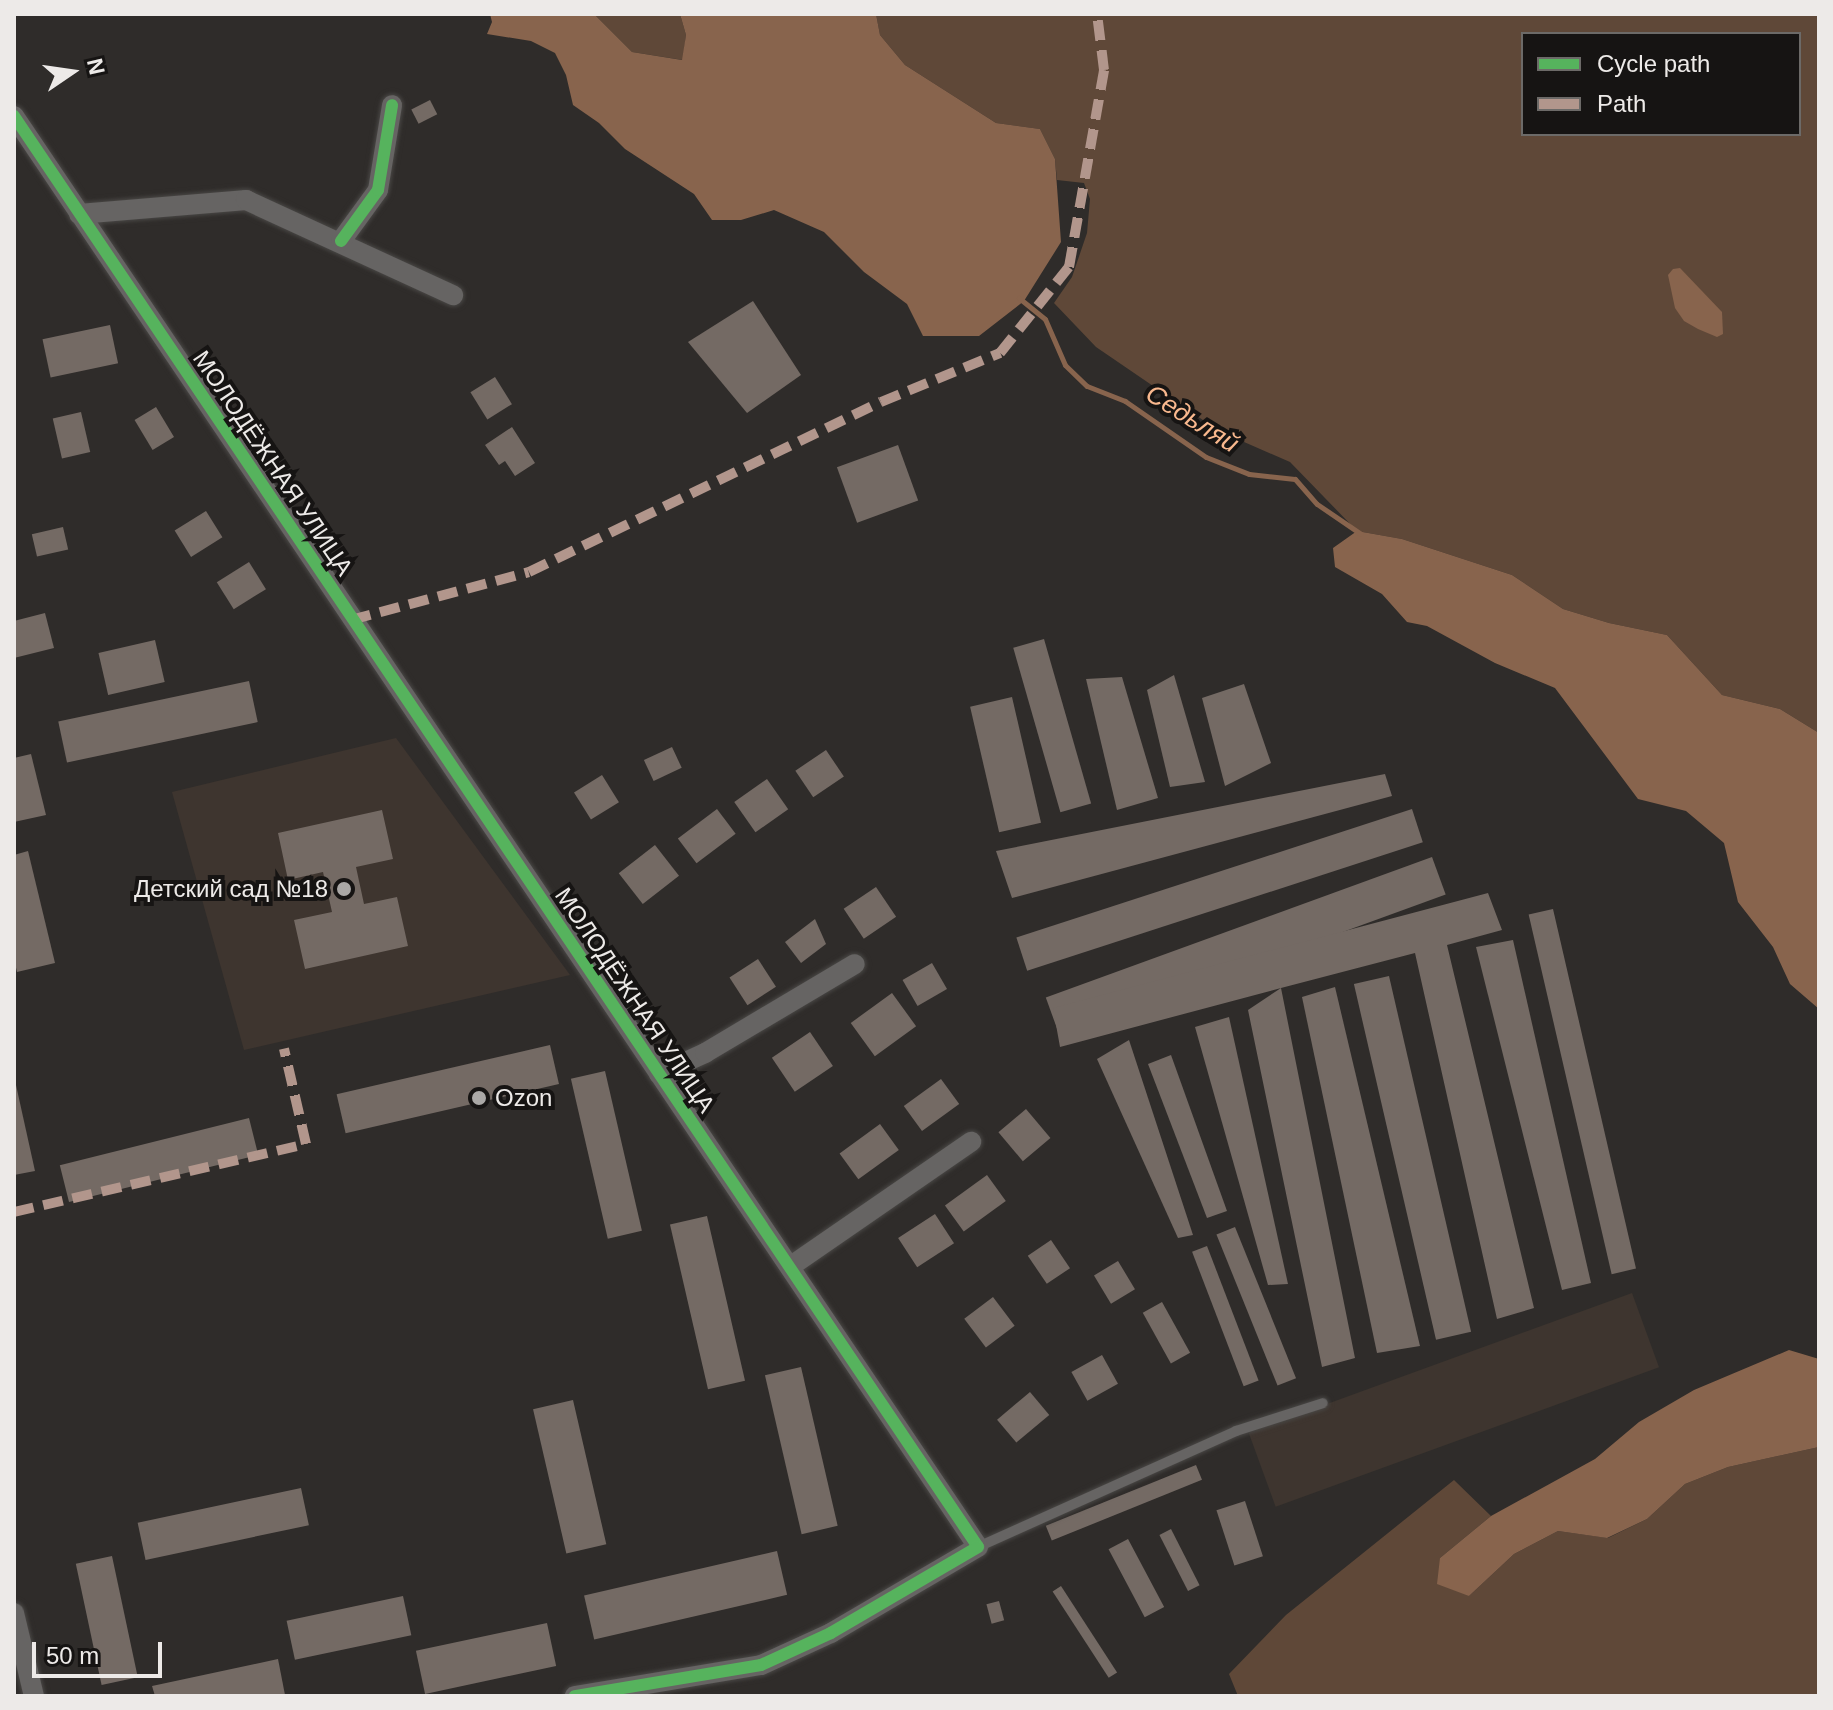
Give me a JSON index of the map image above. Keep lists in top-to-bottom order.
{
  "streets": {
    "street": ["МОЛОДЁЖНАЯ УЛИЦА"]
  },
  "water": ["Седьляй"],
  "places": ["Детский сад №18", "Ozon"],
  "legend": ["Cycle path", "Path"],
  "scale_bar": "50 m",
  "north": "right"
}
